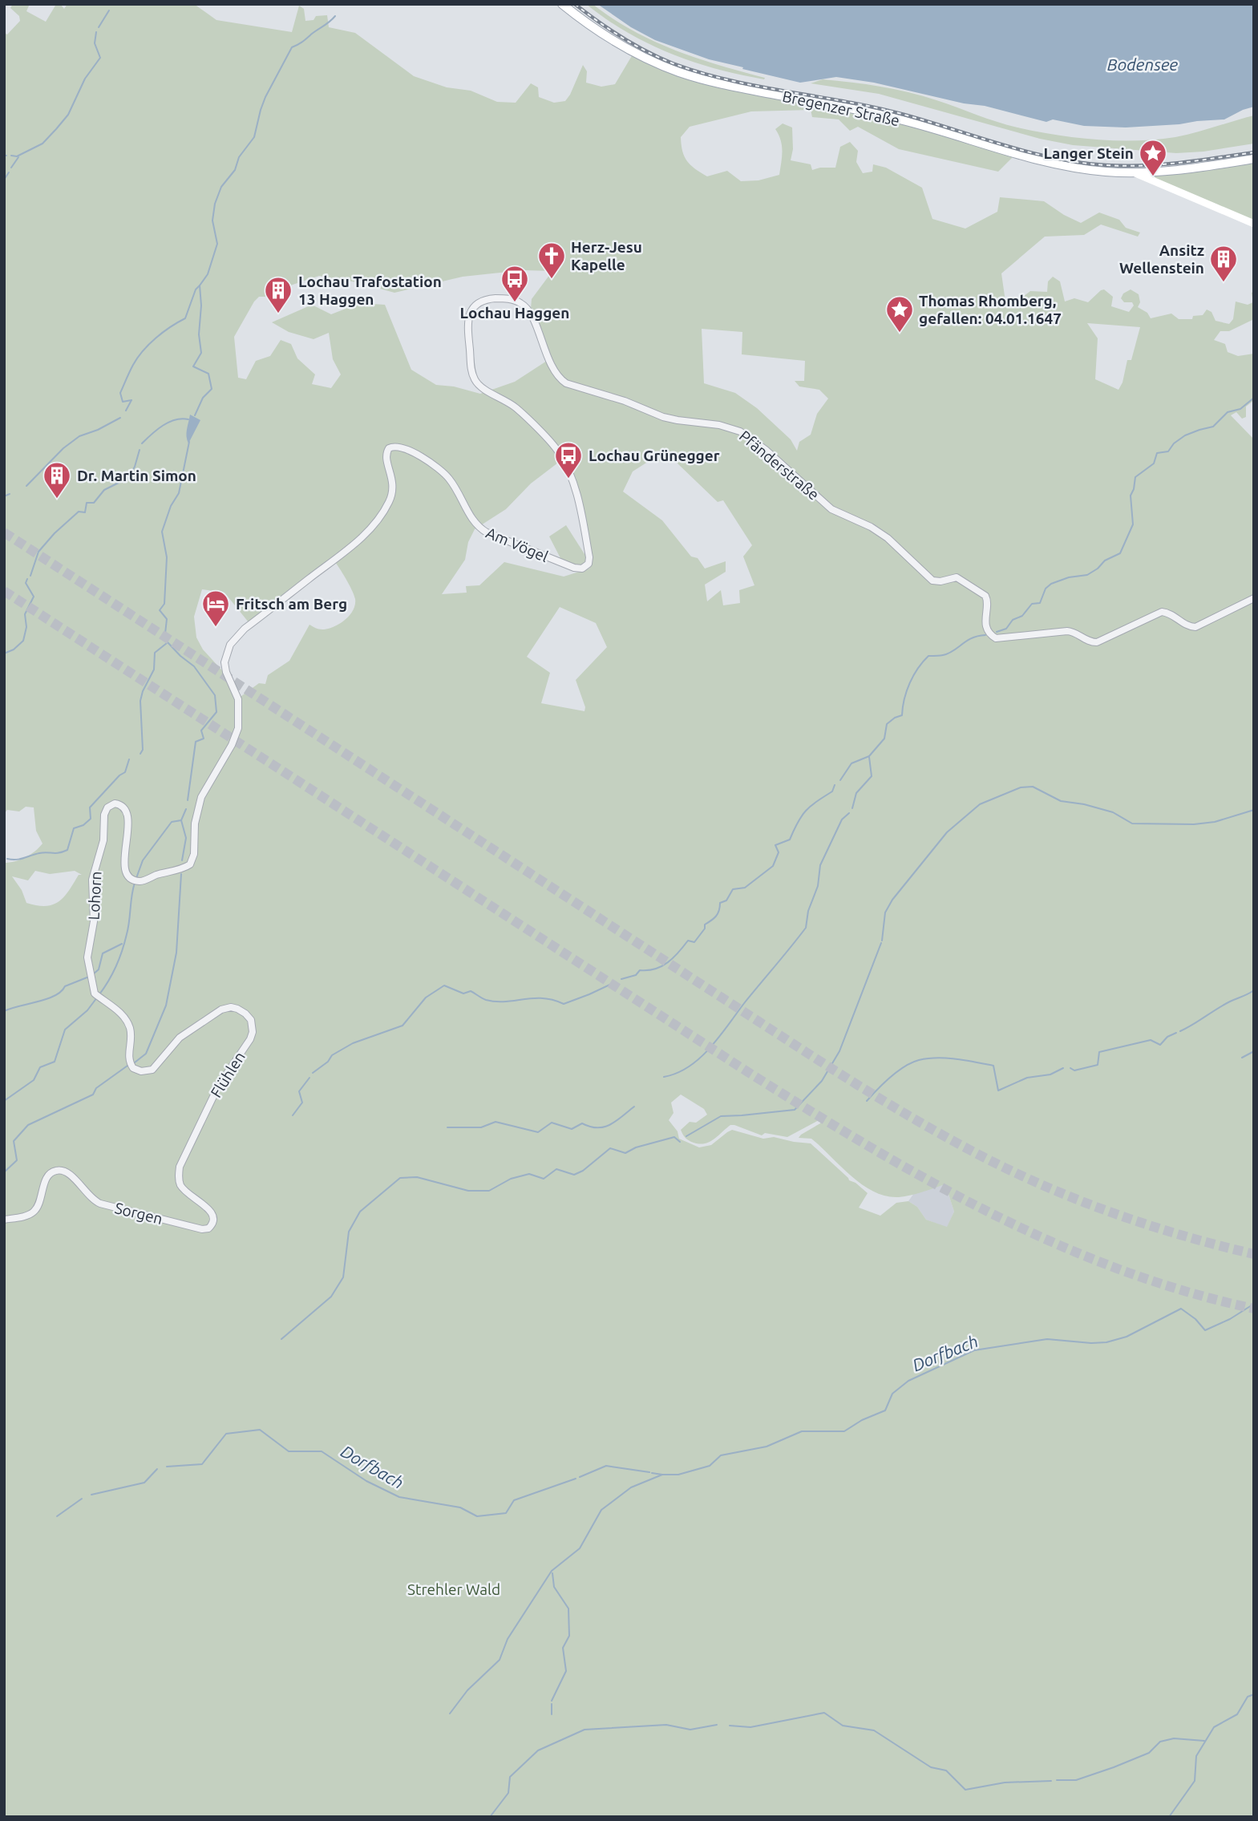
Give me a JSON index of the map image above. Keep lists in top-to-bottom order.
{
  "streets": {
    "main road": ["Bregenzer Straße"],
    "street": [
      "Pfänderstraße",
      "Am Vögel",
      "Lohorn",
      "Flühlen",
      "Sorgen"
    ]
  },
  "crossings": [
    ["Pfänderstraße", "Am Vögel"],
    ["Am Vögel", "Lohorn"],
    ["Lohorn", "Flühlen"],
    ["Flühlen", "Sorgen"]
  ],
  "water": ["Bodensee", "Dorfbach"],
  "parks": ["Strehler Wald"],
  "places": {
    "place": ["Langer Stein", "Thomas Rhomberg, gefallen: 04.01.1647"],
    "church": ["Herz-Jesu Kapelle"],
    "building": ["Ansitz Wellenstein", "Lochau Trafostation 13 Haggen", "Dr. Martin Simon"],
    "bus stop": ["Lochau Haggen", "Lochau Grünegger"],
    "hotel": ["Fritsch am Berg"]
  }
}
